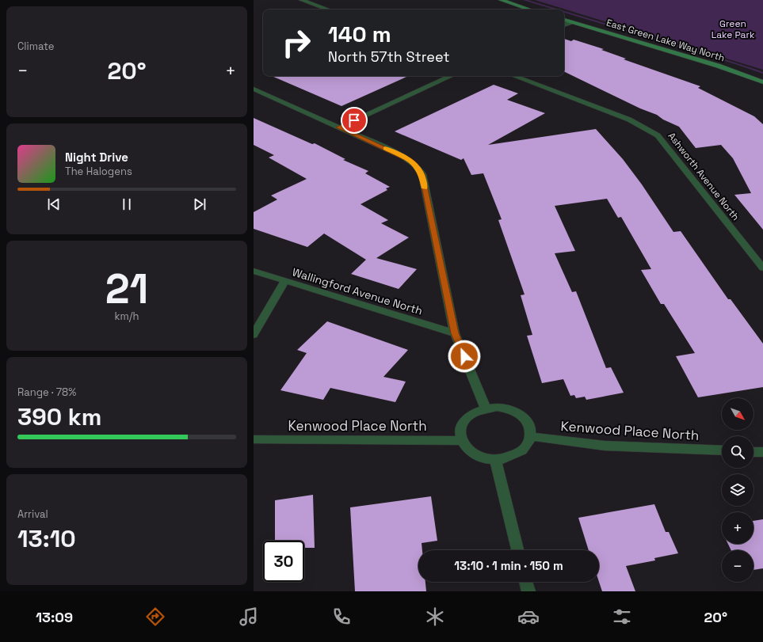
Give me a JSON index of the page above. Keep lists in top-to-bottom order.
{
  "streets": {
    "main road": ["East Green Lake Way North"],
    "street": ["Ashworth Avenue North", "Wallingford Avenue North", "Kenwood Place North"]
  },
  "parks": ["Green Lake Park"],
  "north": "bottom right",
  "page": {
    "tile": [
      "Climate",
      ["21", "km/h"],
      ["Range · 78%", "390 km"],
      ["Arrival", "13:10"]
    ],
    "turn": ["140 m", "North 57th Street"],
    "heat": ["−", "20°", "+"],
    "song": ["Night Drive", "The Halogens"],
    "map_buttons": ["+", "−"],
    "limit": "30",
    "trip": "13:10 · 1 min · 150 m",
    "tabs": ["13:09", "20°"]
  }
}
